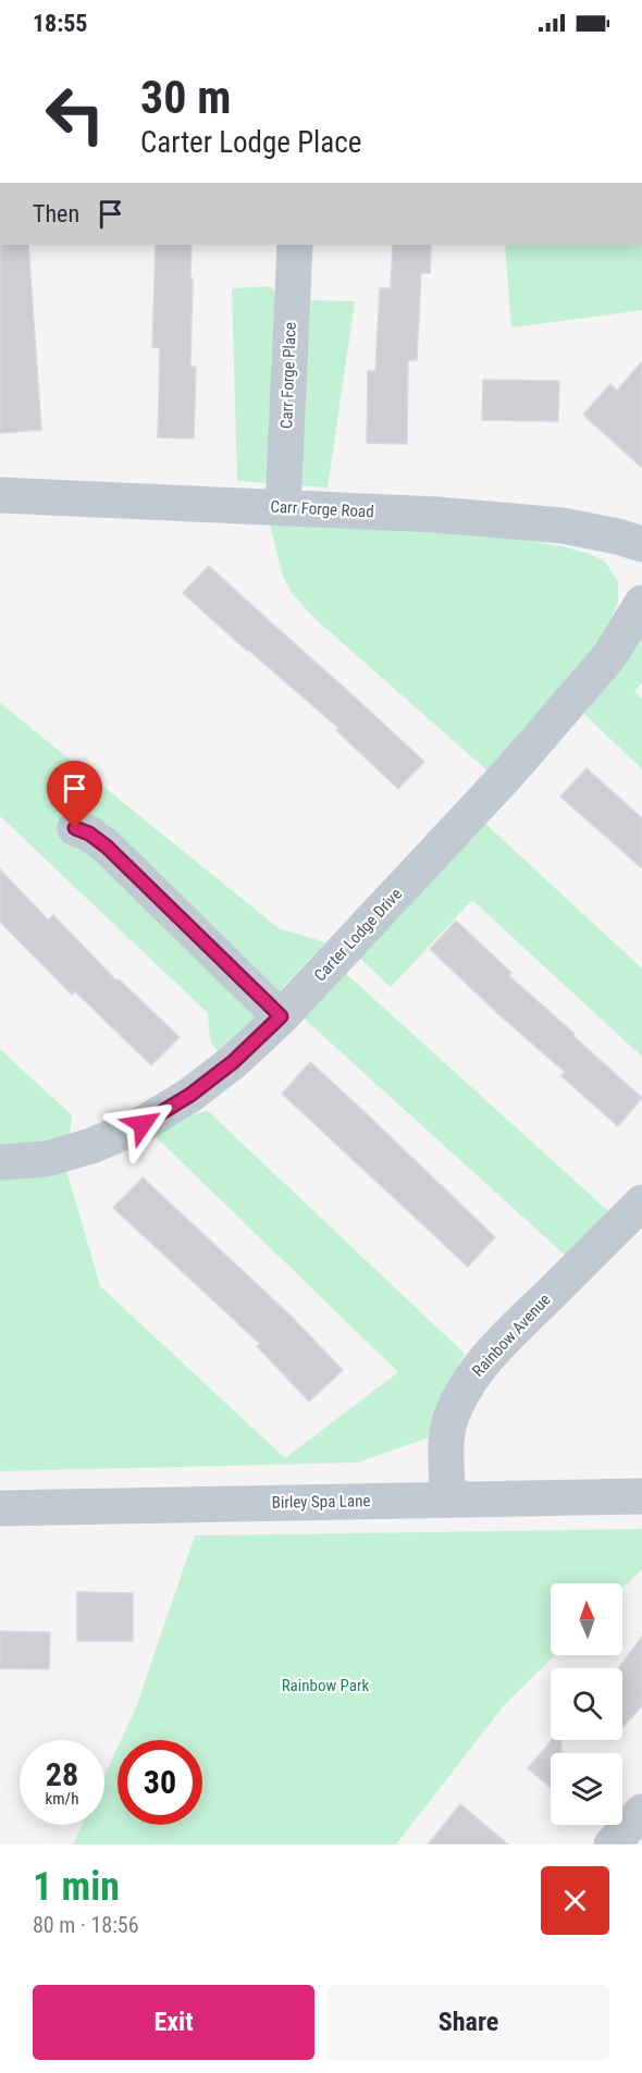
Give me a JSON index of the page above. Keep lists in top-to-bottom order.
{
  "streets": {
    "street": [
      "Carr Forge Place",
      "Carr Forge Road",
      "Carter Lodge Drive",
      "Rainbow Avenue",
      "Birley Spa Lane"
    ]
  },
  "crossings": [
    ["Carr Forge Place", "Carr Forge Road"],
    ["Rainbow Avenue", "Birley Spa Lane"]
  ],
  "parks": ["Rainbow Park"],
  "north": "top",
  "page": {
    "status": "18:55",
    "turn": ["30 m", "Carter Lodge Place"],
    "then": "Then",
    "speed": "28 km/h",
    "limit": "30",
    "heading": ["1 min", "80 m · 18:56"],
    "buttons": ["Exit", "Share"]
  }
}
